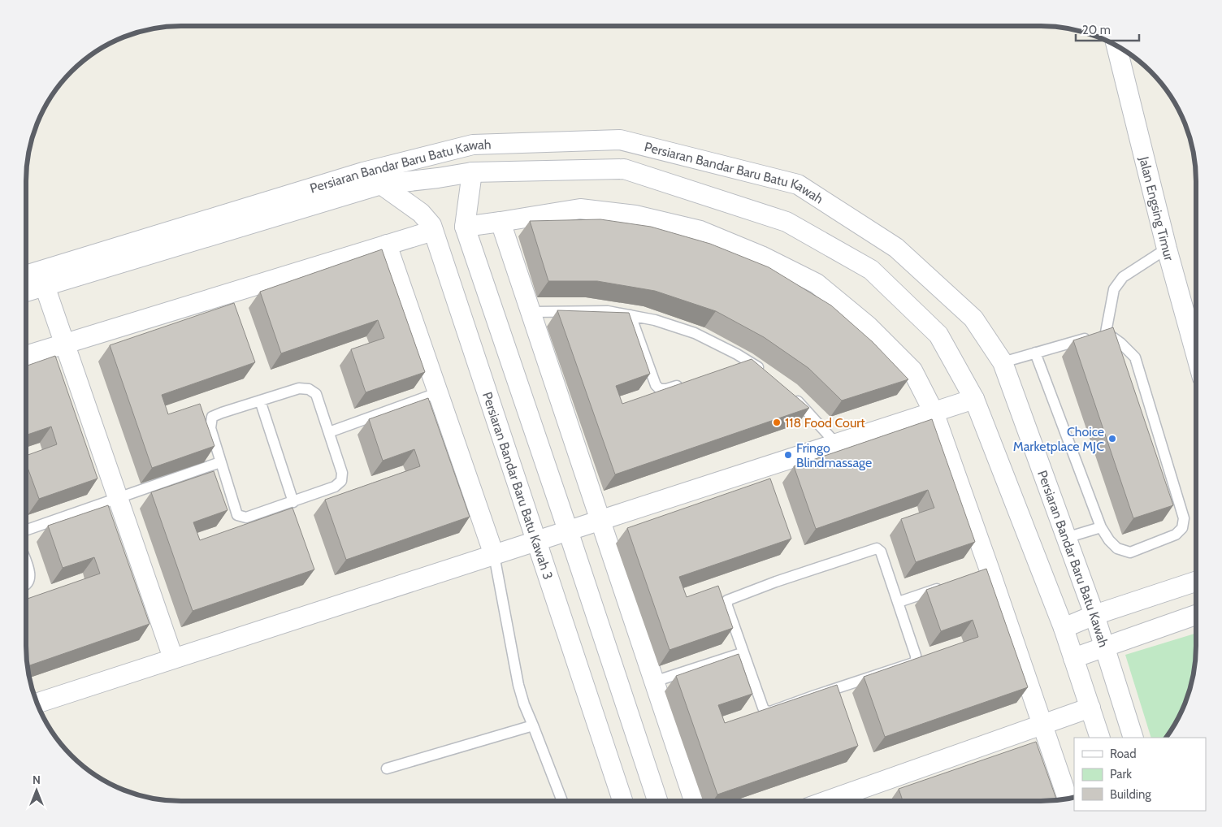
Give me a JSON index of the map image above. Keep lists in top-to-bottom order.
{
  "streets": {
    "street": ["Persiaran Bandar Baru Batu Kawah", "Jalan Engsing Timur", "Persiaran Bandar Baru Batu Kawah 3"]
  },
  "crossings": [
    ["Persiaran Bandar Baru Batu Kawah", "Persiaran Bandar Baru Batu Kawah 3"]
  ],
  "places": ["118 Food Court", "Choice Marketplace MJC", "Fringo Blindmassage"],
  "legend": ["Road", "Park", "Building"],
  "scale_bar": "20 m",
  "north": "top"
}
